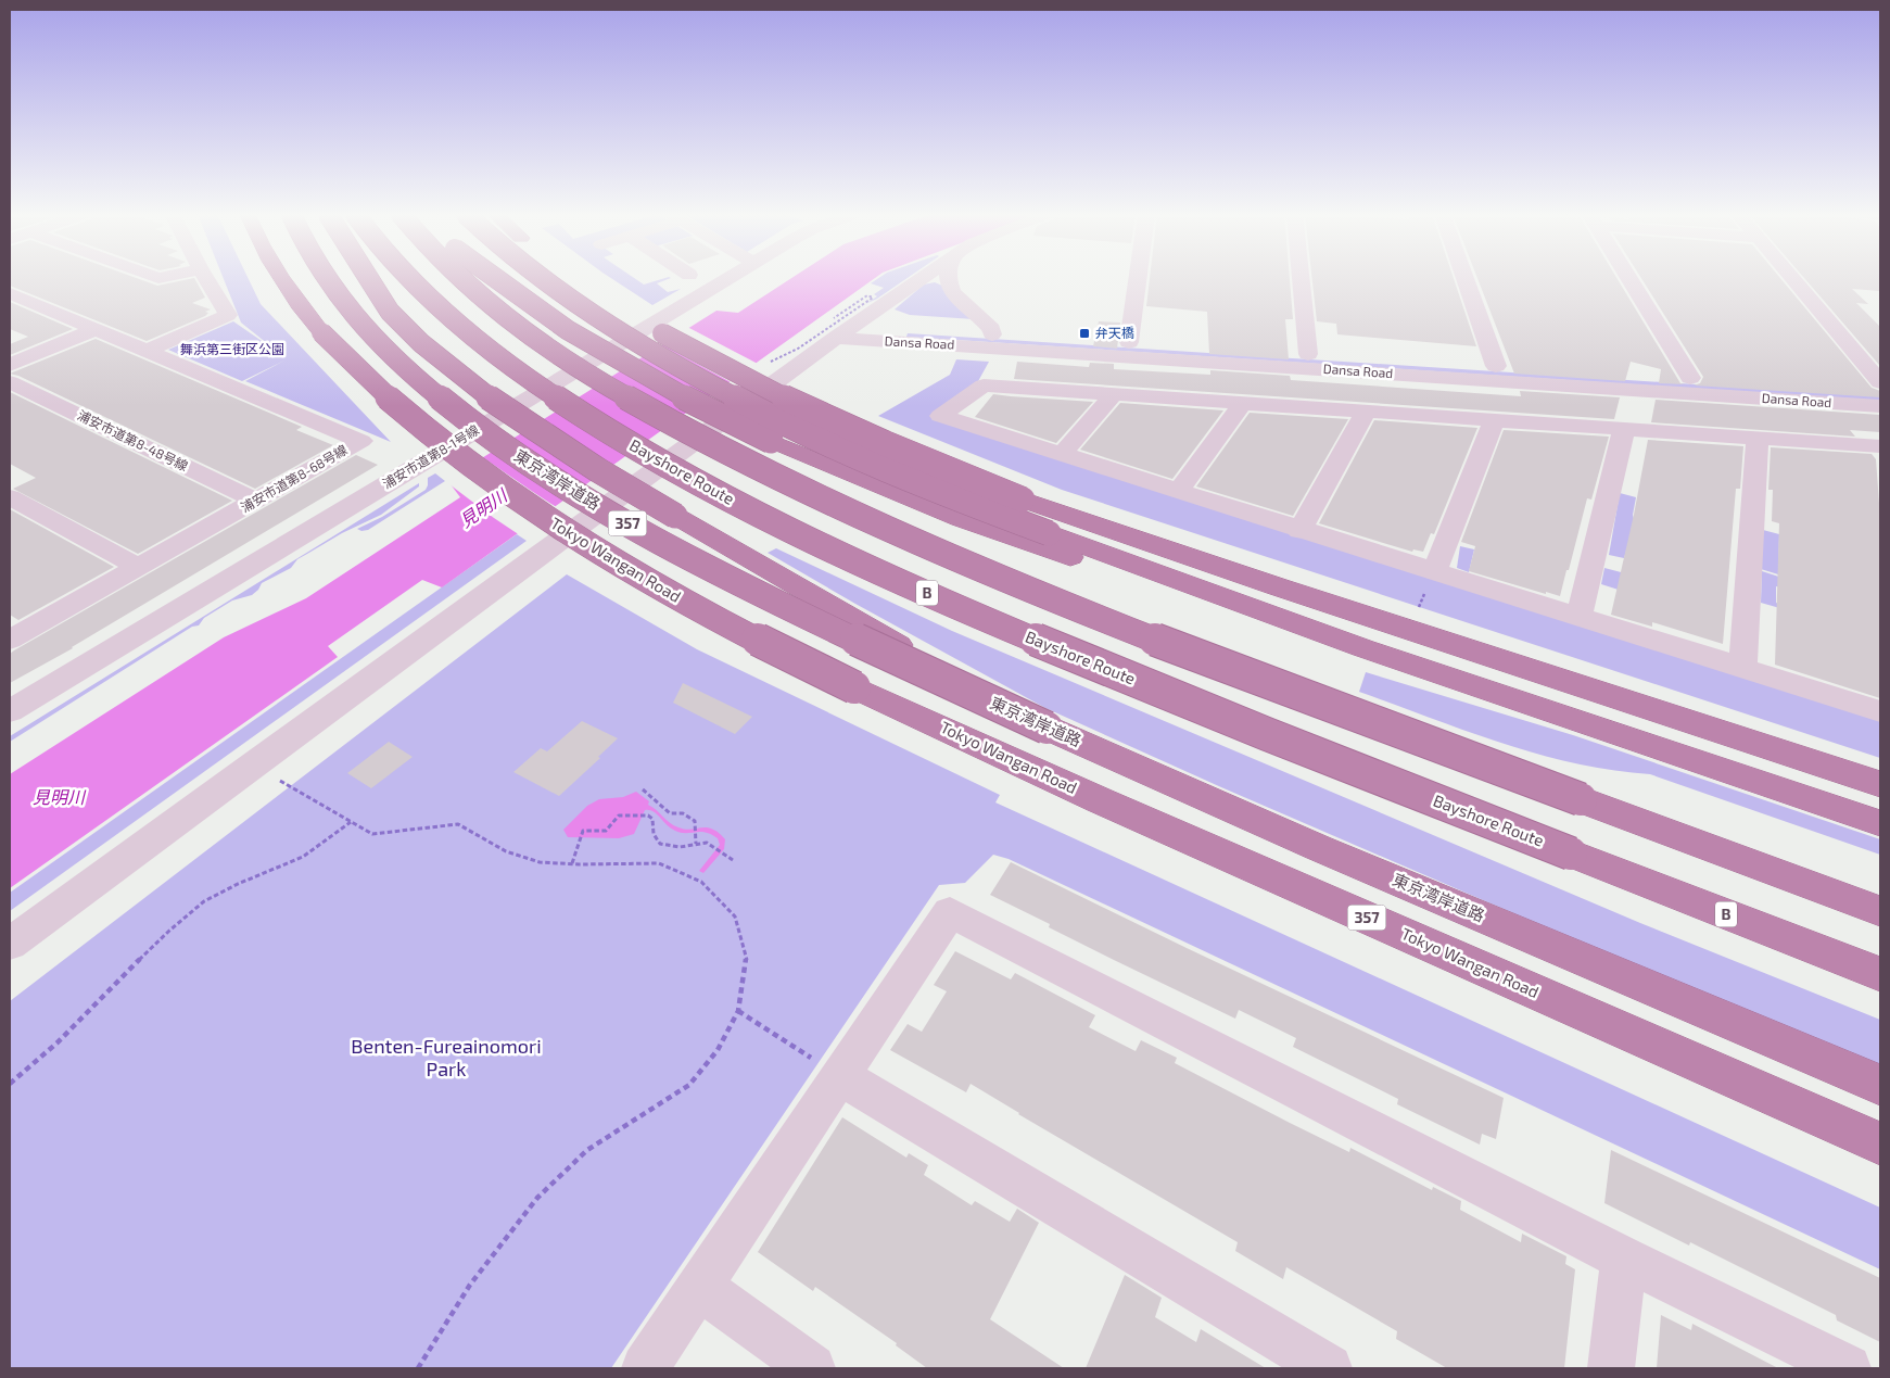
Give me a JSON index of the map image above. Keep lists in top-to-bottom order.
{
  "streets": {
    "highway": [
      "Bayshore Route",
      "東京湾岸道路",
      "357",
      "Tokyo Wangan Road",
      "B"
    ],
    "street": [
      "Dansa Road",
      "浦安市道第8-48号線",
      "浦安市道第8-1号線",
      "浦安市道第8-68号線"
    ]
  },
  "crossings": [
    ["浦安市道第8-48号線", "浦安市道第8-68号線"]
  ],
  "water": ["見明川"],
  "parks": ["舞浜第三街区公園", "Benten-Fureainomori Park"],
  "places": {
    "transit": ["弁天橋"]
  }
}
